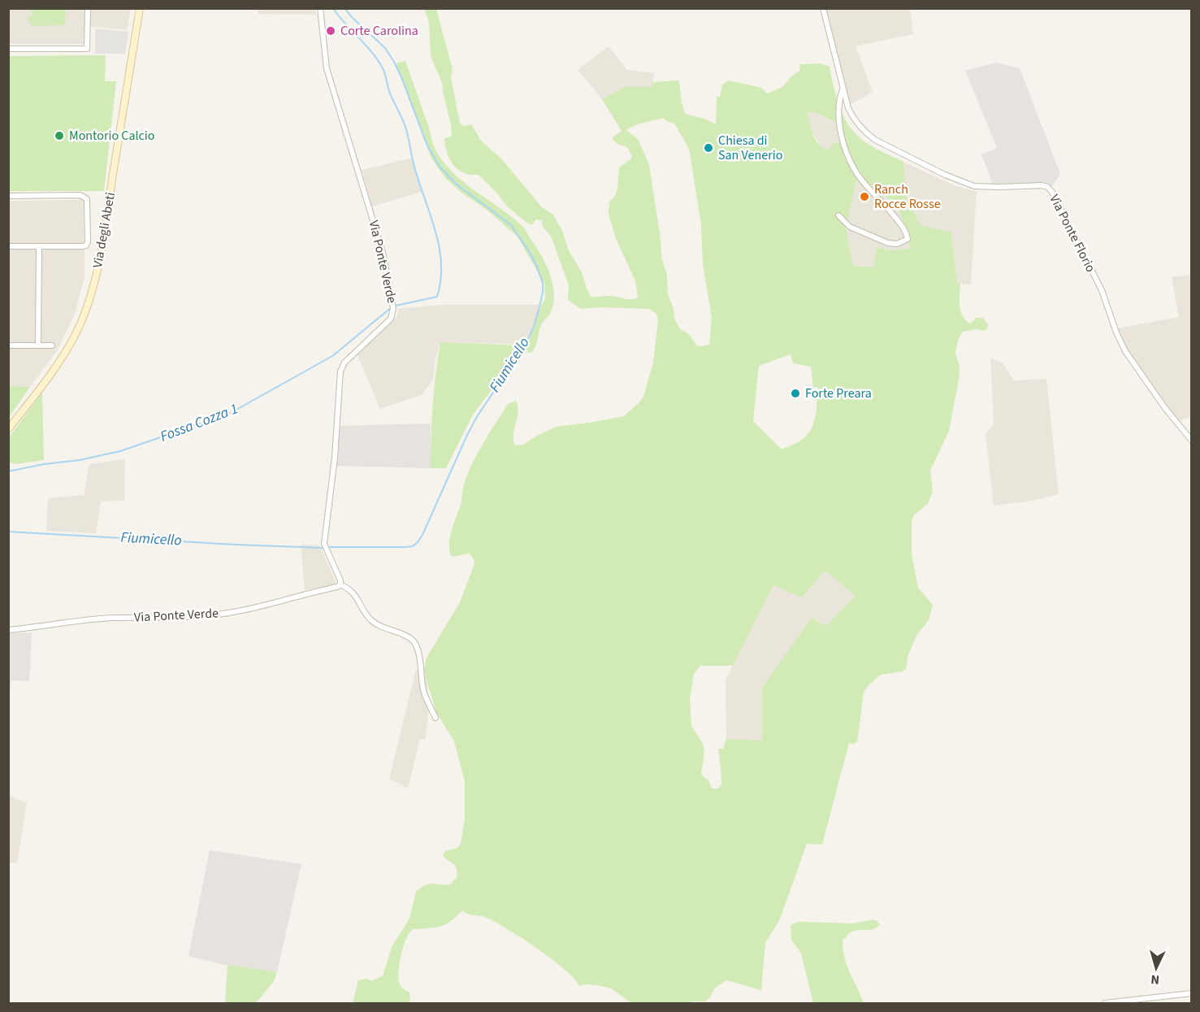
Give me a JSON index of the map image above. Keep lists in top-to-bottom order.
{
  "streets": {
    "street": ["Via degli Abeti", "Via Ponte Florio", "Via Ponte Verde"]
  },
  "water": ["Fiumicello", "Fossa Cozza 1"],
  "places": [
    "Corte Carolina",
    "Montorio Calcio",
    "Chiesa di San Venerio",
    "Ranch Rocce Rosse",
    "Forte Preara"
  ],
  "north": "bottom"
}
